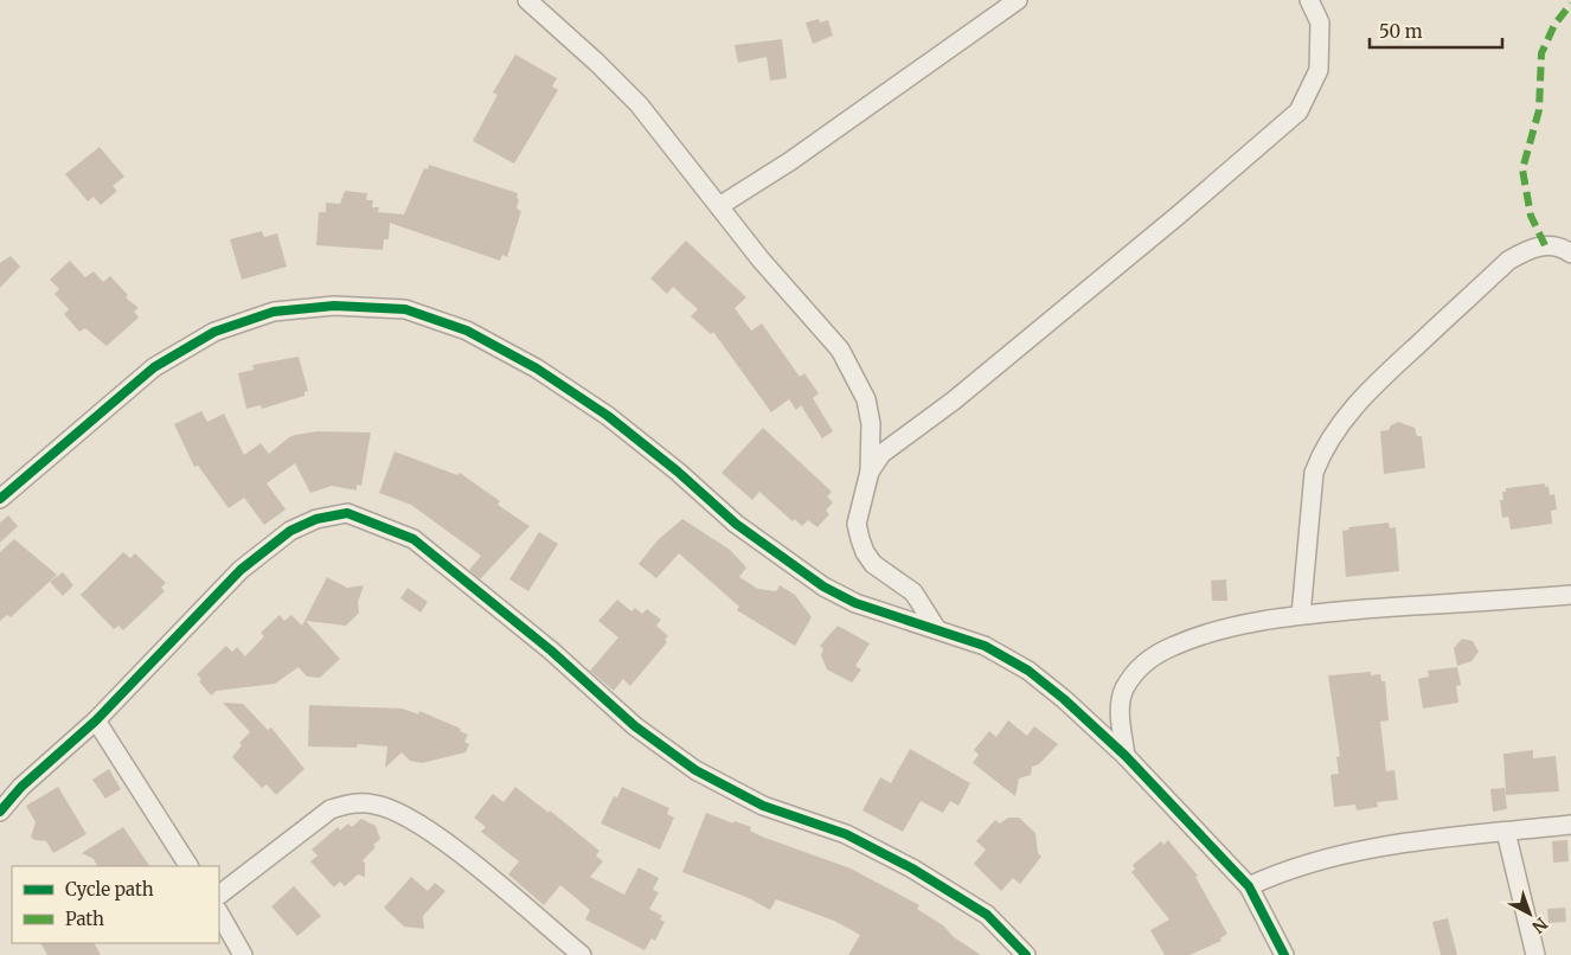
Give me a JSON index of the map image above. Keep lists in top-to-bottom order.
{
  "legend": ["Cycle path", "Path"],
  "scale_bar": "50 m",
  "north": "bottom right"
}
